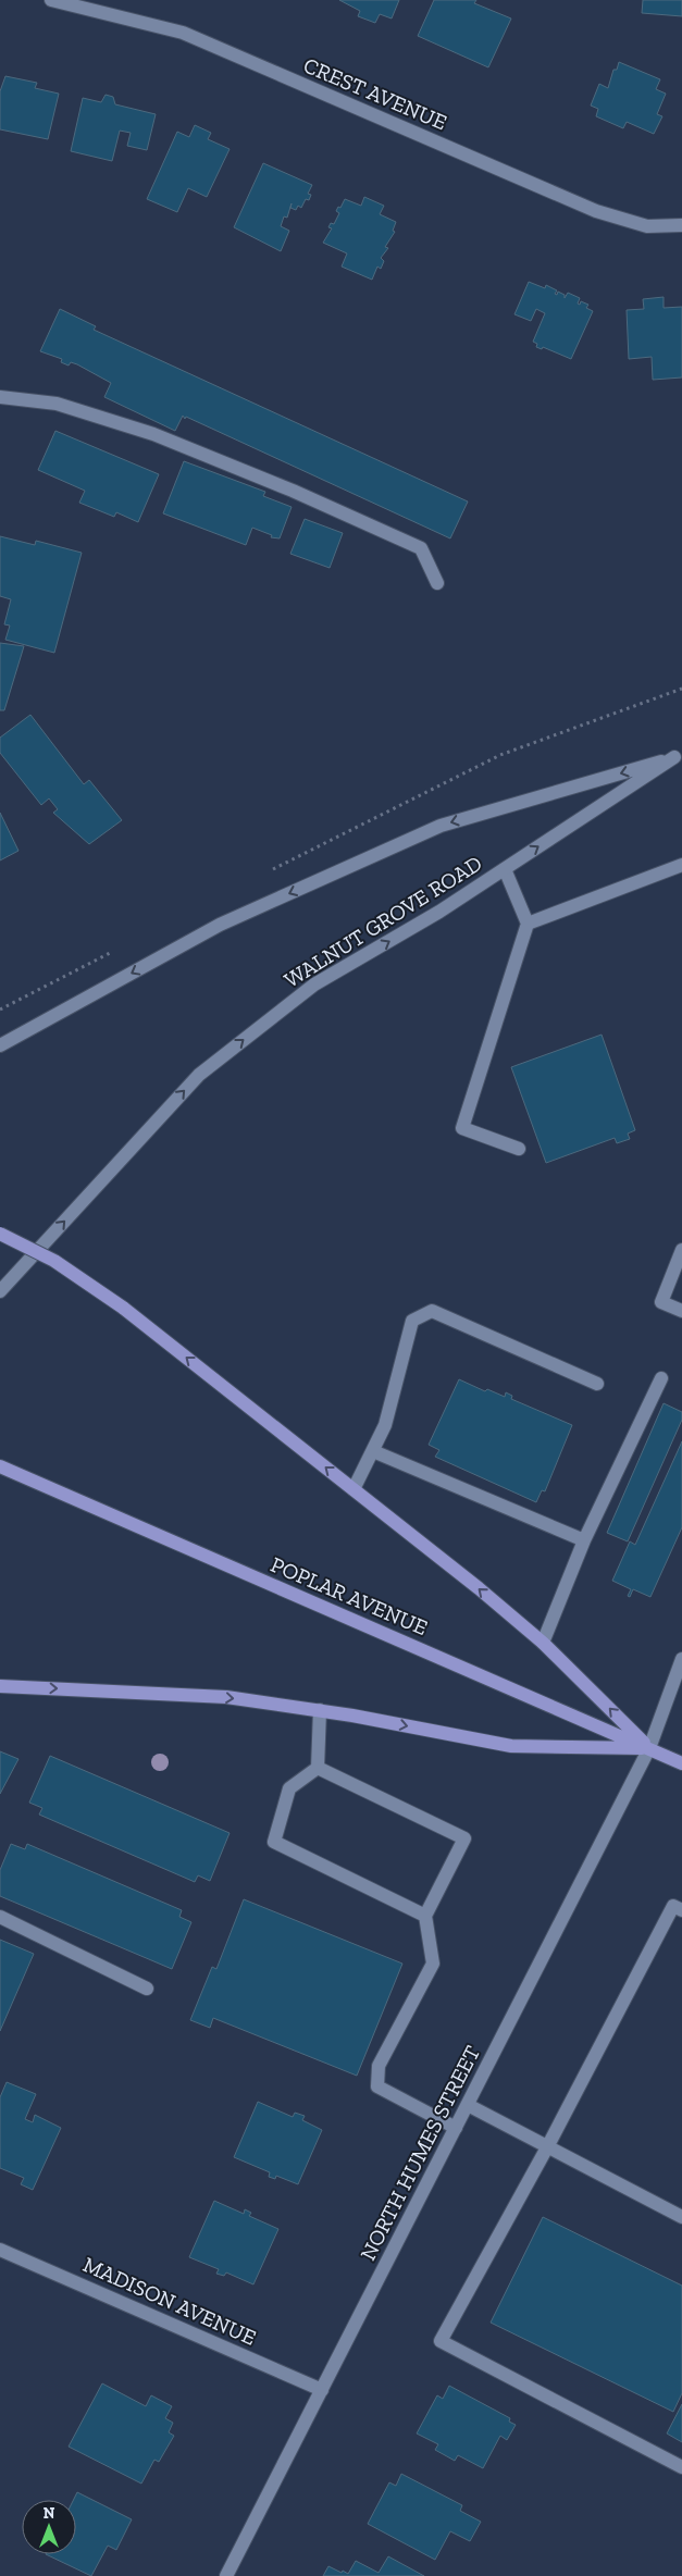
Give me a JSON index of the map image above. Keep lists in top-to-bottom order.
{
  "streets": {
    "main road": ["POPLAR AVENUE"],
    "street": [
      "CREST AVENUE",
      "WALNUT GROVE ROAD",
      "NORTH HUMES STREET",
      "MADISON AVENUE"
    ]
  },
  "crossings": [
    ["POPLAR AVENUE", "NORTH HUMES STREET"],
    ["NORTH HUMES STREET", "MADISON AVENUE"]
  ],
  "north": "top"
}
